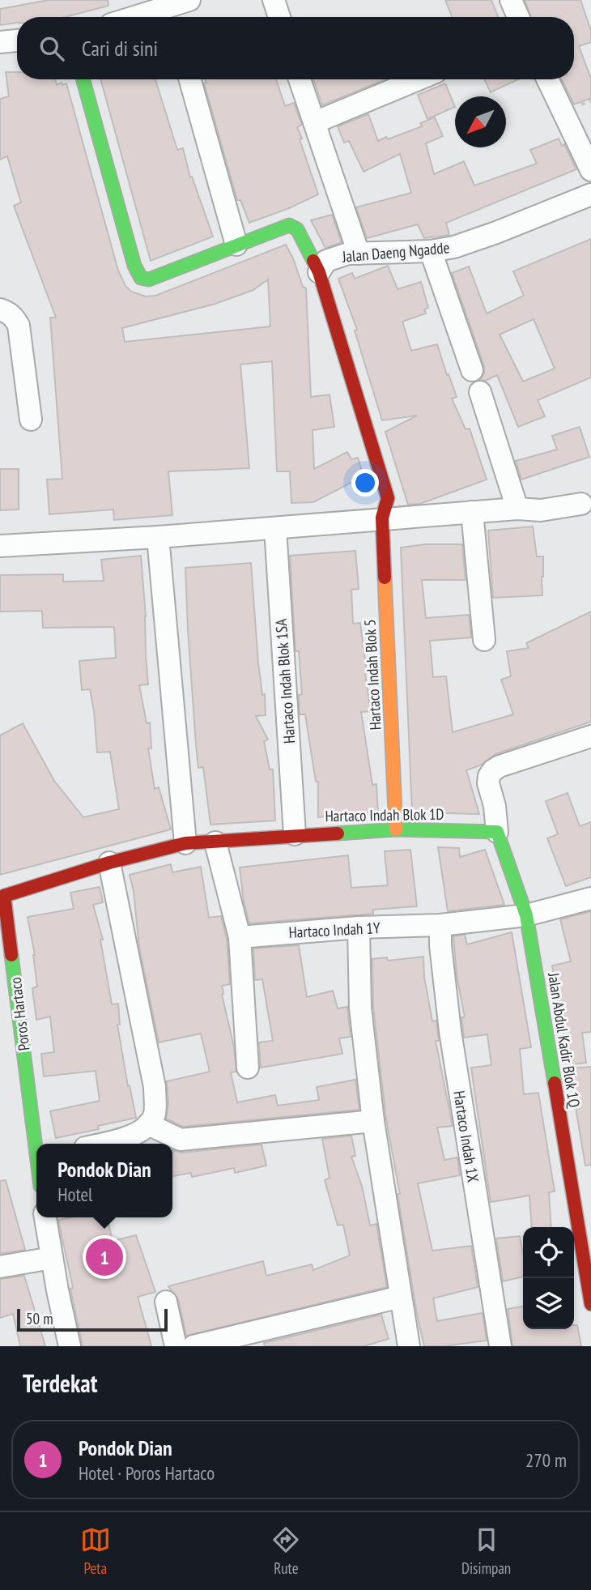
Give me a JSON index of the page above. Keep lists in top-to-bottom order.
{
  "streets": {
    "street": [
      "Jalan Daeng Ngadde",
      "Hartaco Indah Blok 5",
      "Hartaco Indah Blok 1SA",
      "Hartaco Indah Blok 1D",
      "Hartaco Indah 1Y",
      "Poros Hartaco",
      "Jalan Abdul Kadir Blok 1Q",
      "Hartaco Indah 1X"
    ]
  },
  "crossings": [
    ["Hartaco Indah Blok 5", "Hartaco Indah Blok 1D"],
    ["Hartaco Indah Blok 1SA", "Hartaco Indah Blok 1D"],
    ["Hartaco Indah Blok 1D", "Poros Hartaco"],
    ["Hartaco Indah 1Y", "Jalan Abdul Kadir Blok 1Q"],
    ["Hartaco Indah 1Y", "Hartaco Indah 1X"]
  ],
  "scale_bar": "50 m",
  "north": "bottom left",
  "page": {
    "search": "Cari di sini",
    "popup": ["Pondok Dian", "Hotel"],
    "pins": "1",
    "scale": "50 m",
    "heading": "Terdekat",
    "list": [
      {
        "mark": "1",
        "name": "Pondok Dian",
        "note": "Hotel · Poros Hartaco",
        "value": "270 m"
      }
    ],
    "nav": ["Peta", "Rute", "Disimpan"]
  }
}
